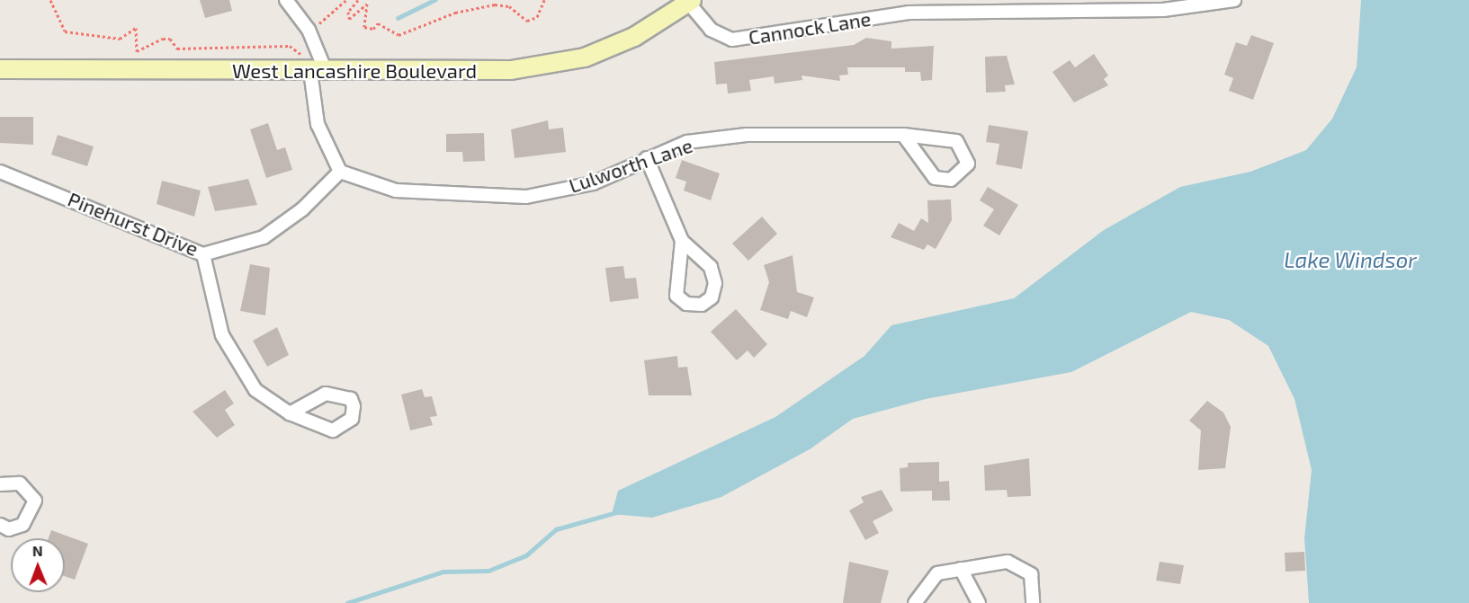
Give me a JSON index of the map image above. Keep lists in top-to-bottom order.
{
  "streets": {
    "main road": ["West Lancashire Boulevard"],
    "street": ["Cannock Lane", "Lulworth Lane", "Pinehurst Drive"]
  },
  "crossings": [
    ["Cannock Lane", "West Lancashire Boulevard"],
    ["Lulworth Lane", "Pinehurst Drive"]
  ],
  "water": ["Lake Windsor"],
  "north": "top"
}
